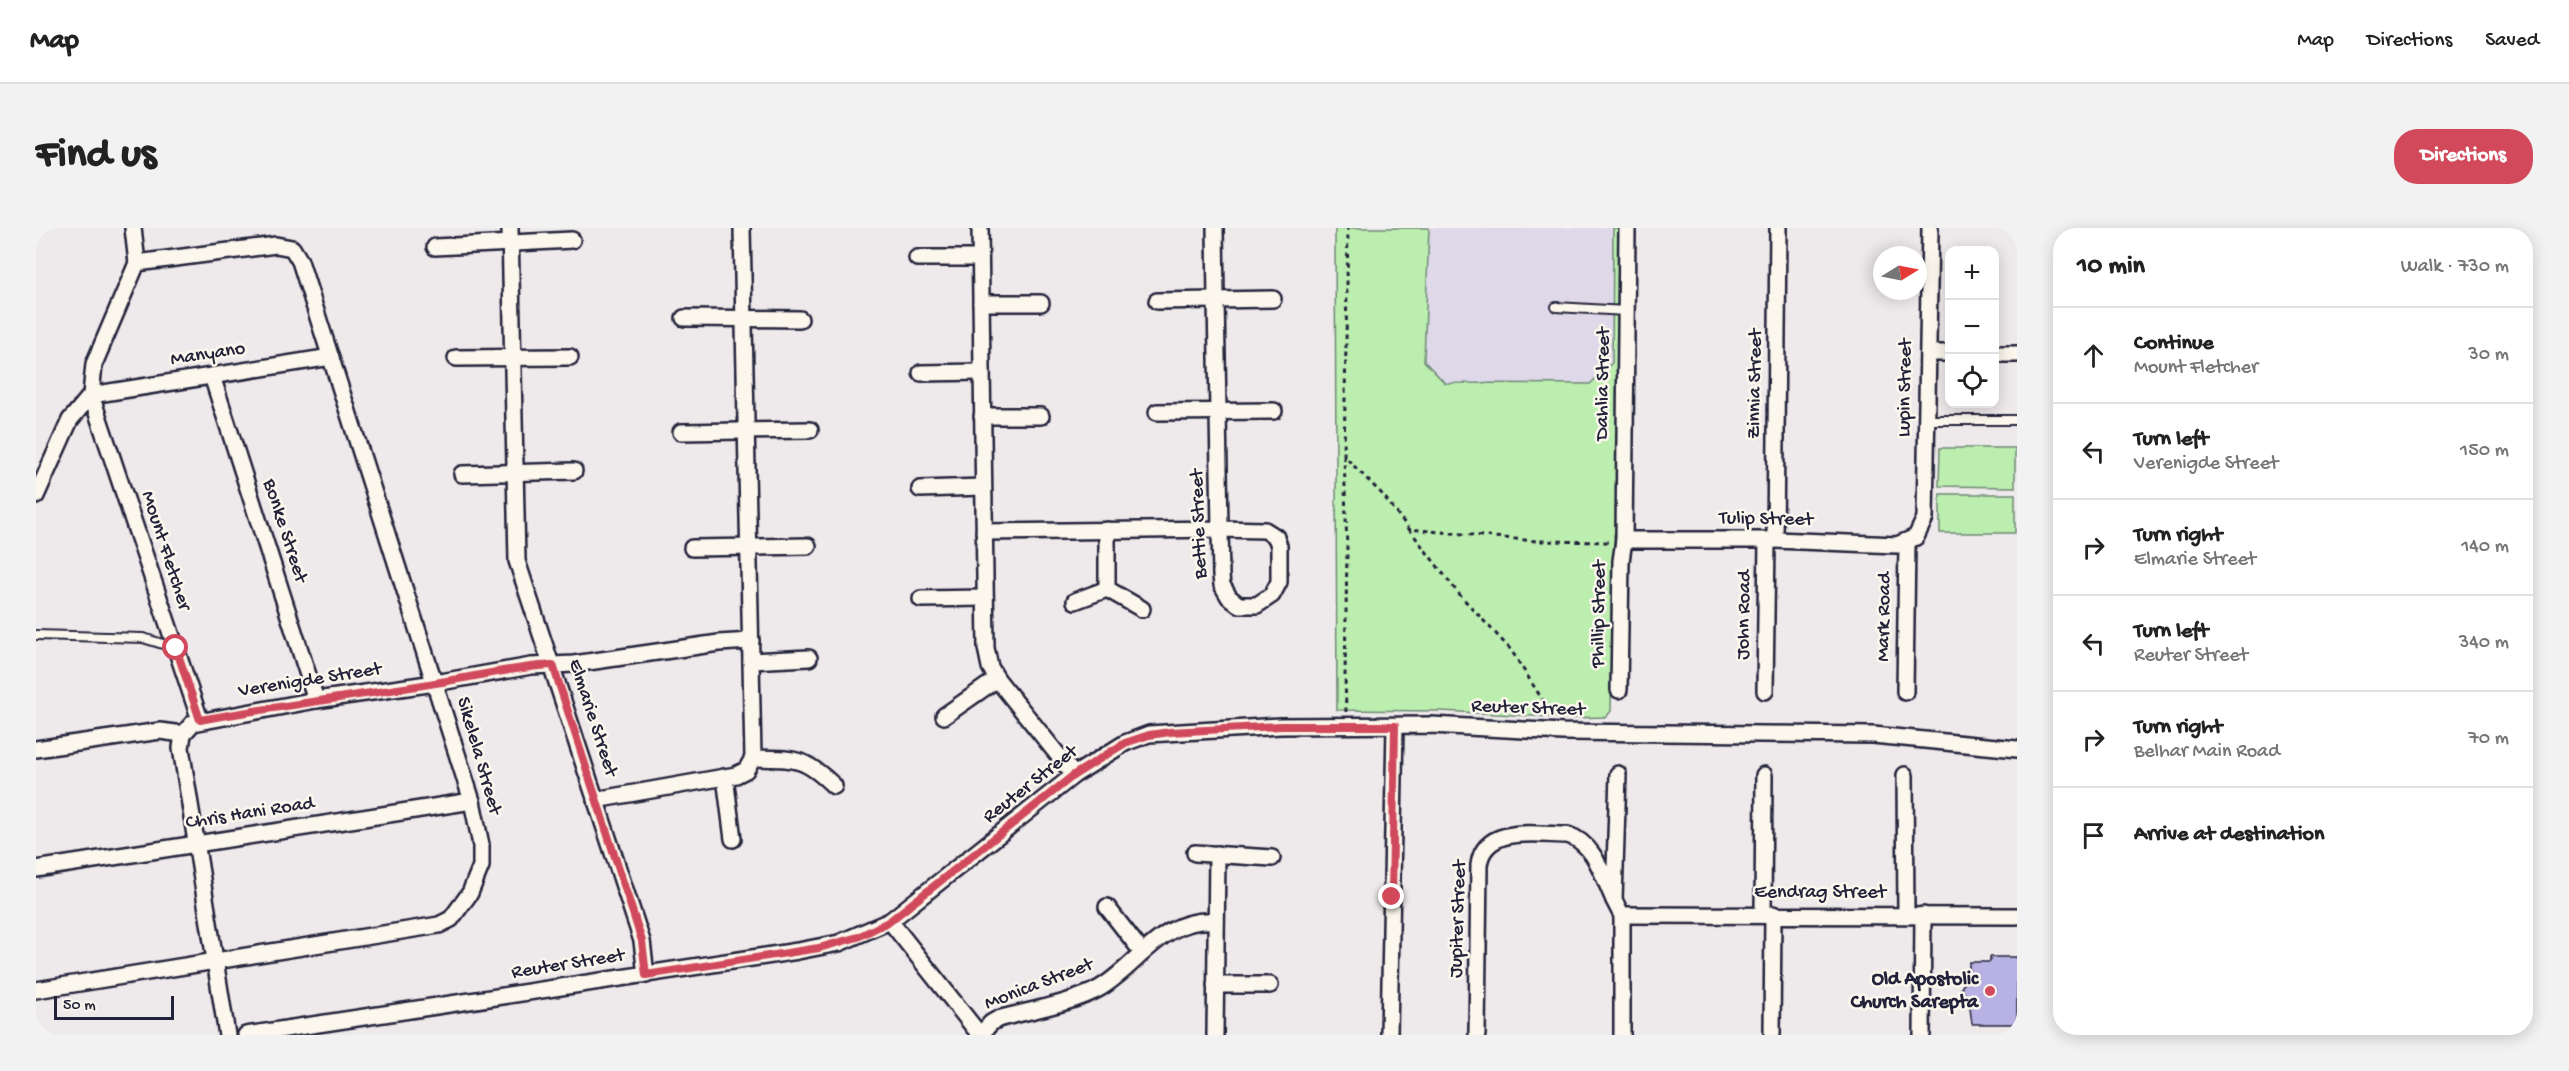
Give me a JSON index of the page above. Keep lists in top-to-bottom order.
{
  "streets": {
    "street": [
      "Manyano",
      "Dahlia Street",
      "Zinnia Street",
      "Lupin Street",
      "Tulip Street",
      "Bettie Street",
      "Bonke Street",
      "Mount Fletcher",
      "Phillip Street",
      "John Road",
      "Mark Road",
      "Verenigde Street",
      "Reuter Street",
      "Elmarie Street",
      "Sikelela Street",
      "Chris Hani Road",
      "Eendrag Street",
      "Jupiter Street",
      "Monica Street"
    ]
  },
  "crossings": [
    ["Manyano", "Bonke Street"],
    ["Manyano", "Mount Fletcher"],
    ["Manyano", "Sikelela Street"],
    ["Dahlia Street", "Tulip Street"],
    ["Dahlia Street", "Phillip Street"],
    ["Zinnia Street", "Tulip Street"],
    ["Zinnia Street", "John Road"],
    ["Lupin Street", "Tulip Street"],
    ["Lupin Street", "Mark Road"],
    ["Tulip Street", "Phillip Street"],
    ["Tulip Street", "John Road"],
    ["Tulip Street", "Mark Road"],
    ["Bonke Street", "Verenigde Street"],
    ["Mount Fletcher", "Verenigde Street"],
    ["Verenigde Street", "Elmarie Street"],
    ["Verenigde Street", "Sikelela Street"],
    ["Reuter Street", "Elmarie Street"],
    ["Sikelela Street", "Chris Hani Road"],
    ["Eendrag Street", "Jupiter Street"]
  ],
  "places": ["Old Apostolic Church Sarepta"],
  "scale_bar": "50 m",
  "north": "right",
  "page": {
    "header": "Map",
    "nav": ["Map", "Directions", "Saved"],
    "buttons": "Directions",
    "title": "Find us",
    "heading": ["10 min", "Walk · 730 m"],
    "map_buttons": ["+", "−"],
    "list": [
      ["Continue", "Mount Fletcher", "30 m"],
      ["Turn left", "Verenigde Street", "150 m"],
      ["Turn right", "Elmarie Street", "140 m"],
      ["Turn left", "Reuter Street", "340 m"],
      ["Turn right", "Belhar Main Road", "70 m"],
      "Arrive at destination"
    ],
    "scale": "50 m"
  }
}
